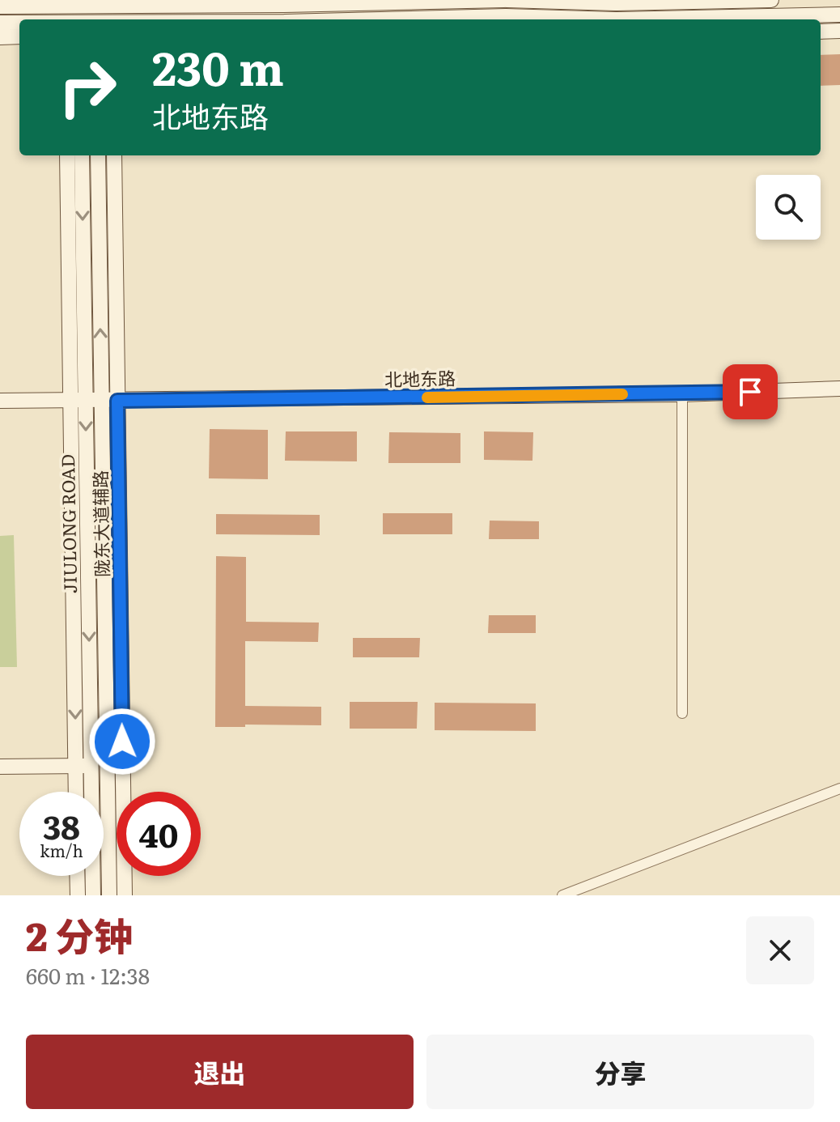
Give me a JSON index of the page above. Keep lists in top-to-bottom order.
{
  "streets": {
    "street": ["北地东路", "JIULONG ROAD", "陇东大道辅路"]
  },
  "crossings": [
    ["北地东路", "JIULONG ROAD"],
    ["北地东路", "陇东大道辅路"],
    ["JIULONG ROAD", "陇东大道辅路"]
  ],
  "page": {
    "turn": ["230 m", "北地东路"],
    "speed": "38 km/h",
    "limit": "40",
    "heading": ["2 分钟", "660 m · 12:38"],
    "buttons": ["退出", "分享"]
  }
}
